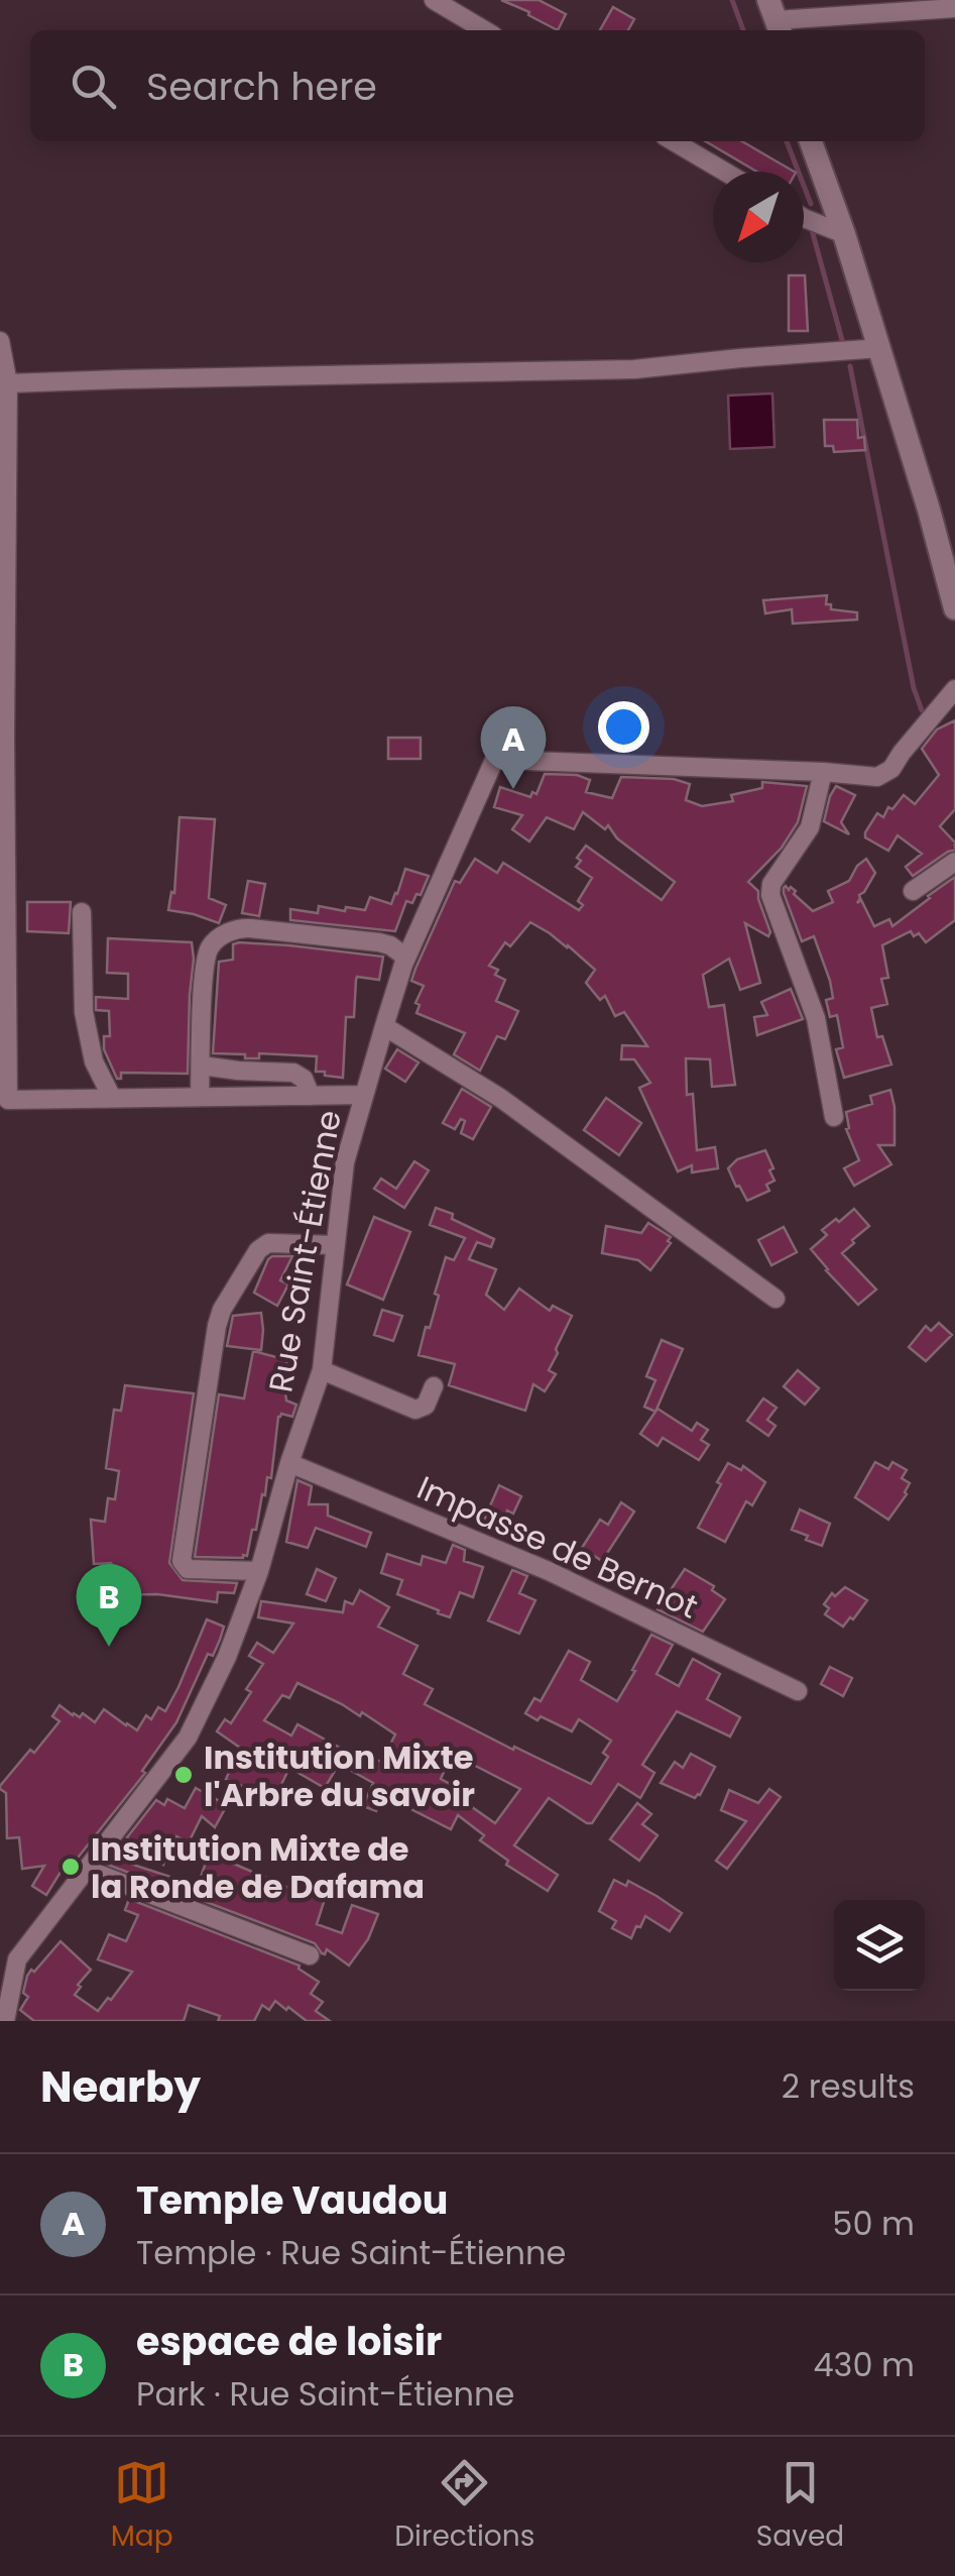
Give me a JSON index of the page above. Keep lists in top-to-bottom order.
{
  "streets": {
    "street": ["Rue Saint-Étienne", "Impasse de Bernot"]
  },
  "crossings": [
    ["Rue Saint-Étienne", "Impasse de Bernot"]
  ],
  "places": ["Institution Mixte l'Arbre du savoir", "Institution Mixte de la Ronde de Dafama"],
  "north": "bottom left",
  "page": {
    "search": "Search here",
    "pins": ["A", "B"],
    "heading": ["Nearby", "2 results"],
    "list": [
      {
        "mark": "A",
        "name": "Temple Vaudou",
        "note": "Temple · Rue Saint-Étienne",
        "value": "50 m"
      },
      {
        "mark": "B",
        "name": "espace de loisir",
        "note": "Park · Rue Saint-Étienne",
        "value": "430 m"
      }
    ],
    "nav": ["Map", "Directions", "Saved"]
  }
}
